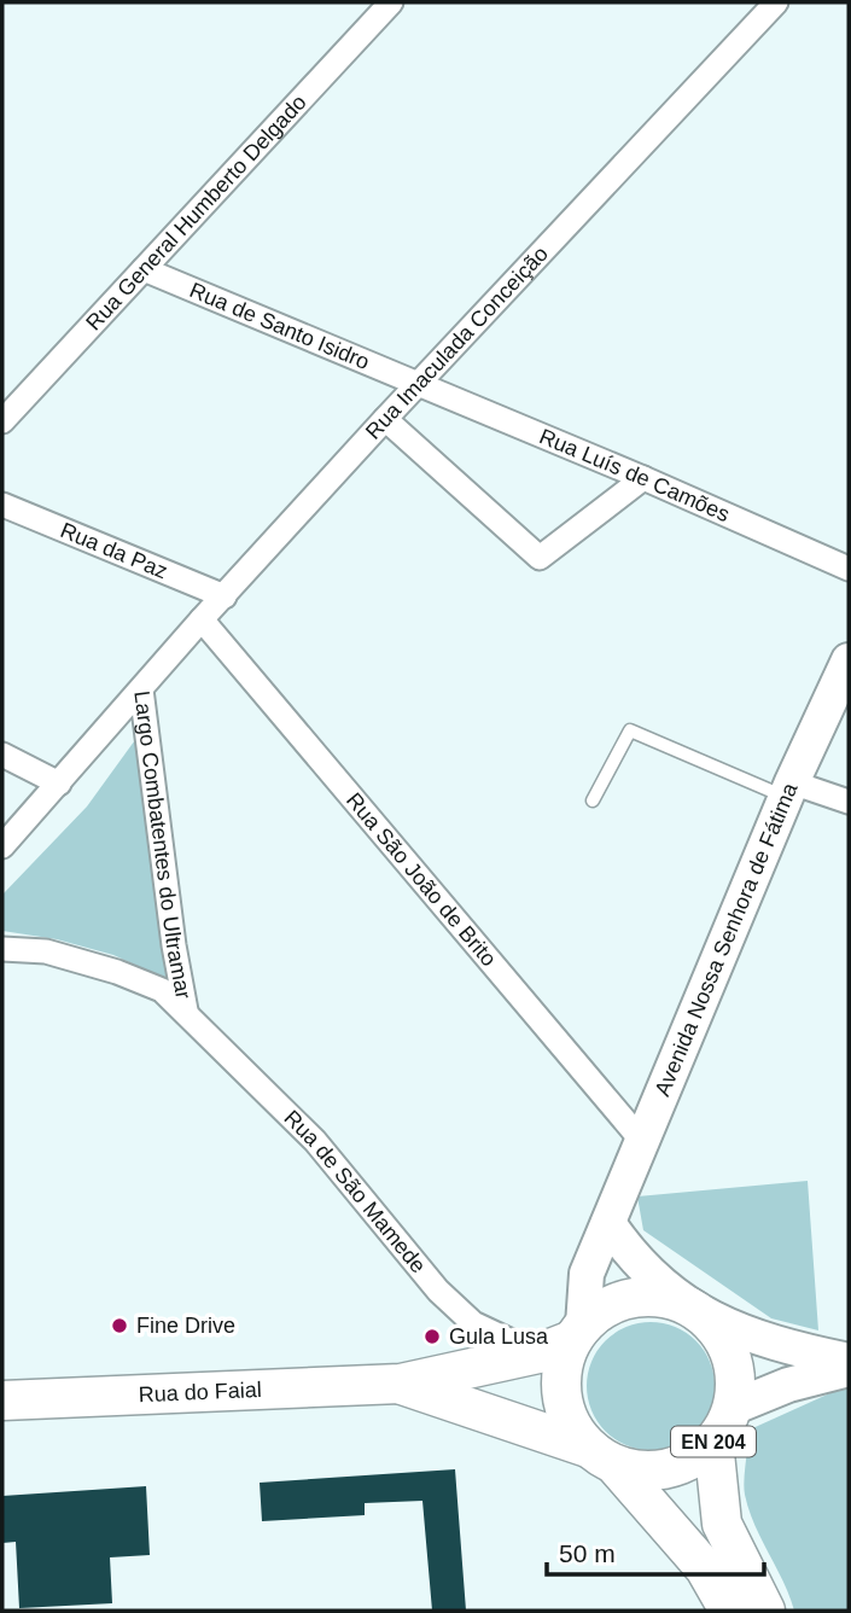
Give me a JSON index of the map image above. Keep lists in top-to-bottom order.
{
  "streets": {
    "main road": ["Rua do Faial", "EN 204"],
    "street": [
      "Rua General Humberto Delgado",
      "Rua de Santo Isidro",
      "Rua Imaculada Conceição",
      "Rua Luís de Camões",
      "Rua da Paz",
      "Largo Combatentes do Ultramar",
      "Rua São João de Brito",
      "Avenida Nossa Senhora de Fátima",
      "Rua de São Mamede"
    ]
  },
  "crossings": [
    ["Rua General Humberto Delgado", "Rua de Santo Isidro"],
    ["Rua de Santo Isidro", "Rua Imaculada Conceição"],
    ["Rua de Santo Isidro", "Rua Luís de Camões"],
    ["Rua Imaculada Conceição", "Rua Luís de Camões"],
    ["Rua Imaculada Conceição", "Rua da Paz"],
    ["Rua Imaculada Conceição", "Largo Combatentes do Ultramar"],
    ["Rua Imaculada Conceição", "Rua São João de Brito"],
    ["Largo Combatentes do Ultramar", "Rua de São Mamede"],
    ["Rua São João de Brito", "Avenida Nossa Senhora de Fátima"],
    ["Avenida Nossa Senhora de Fátima", "Rua de São Mamede"],
    ["Avenida Nossa Senhora de Fátima", "EN 204"],
    ["Rua de São Mamede", "EN 204"],
    ["Rua do Faial", "EN 204"]
  ],
  "places": ["Fine Drive", "Gula Lusa"],
  "scale_bar": "50 m"
}
